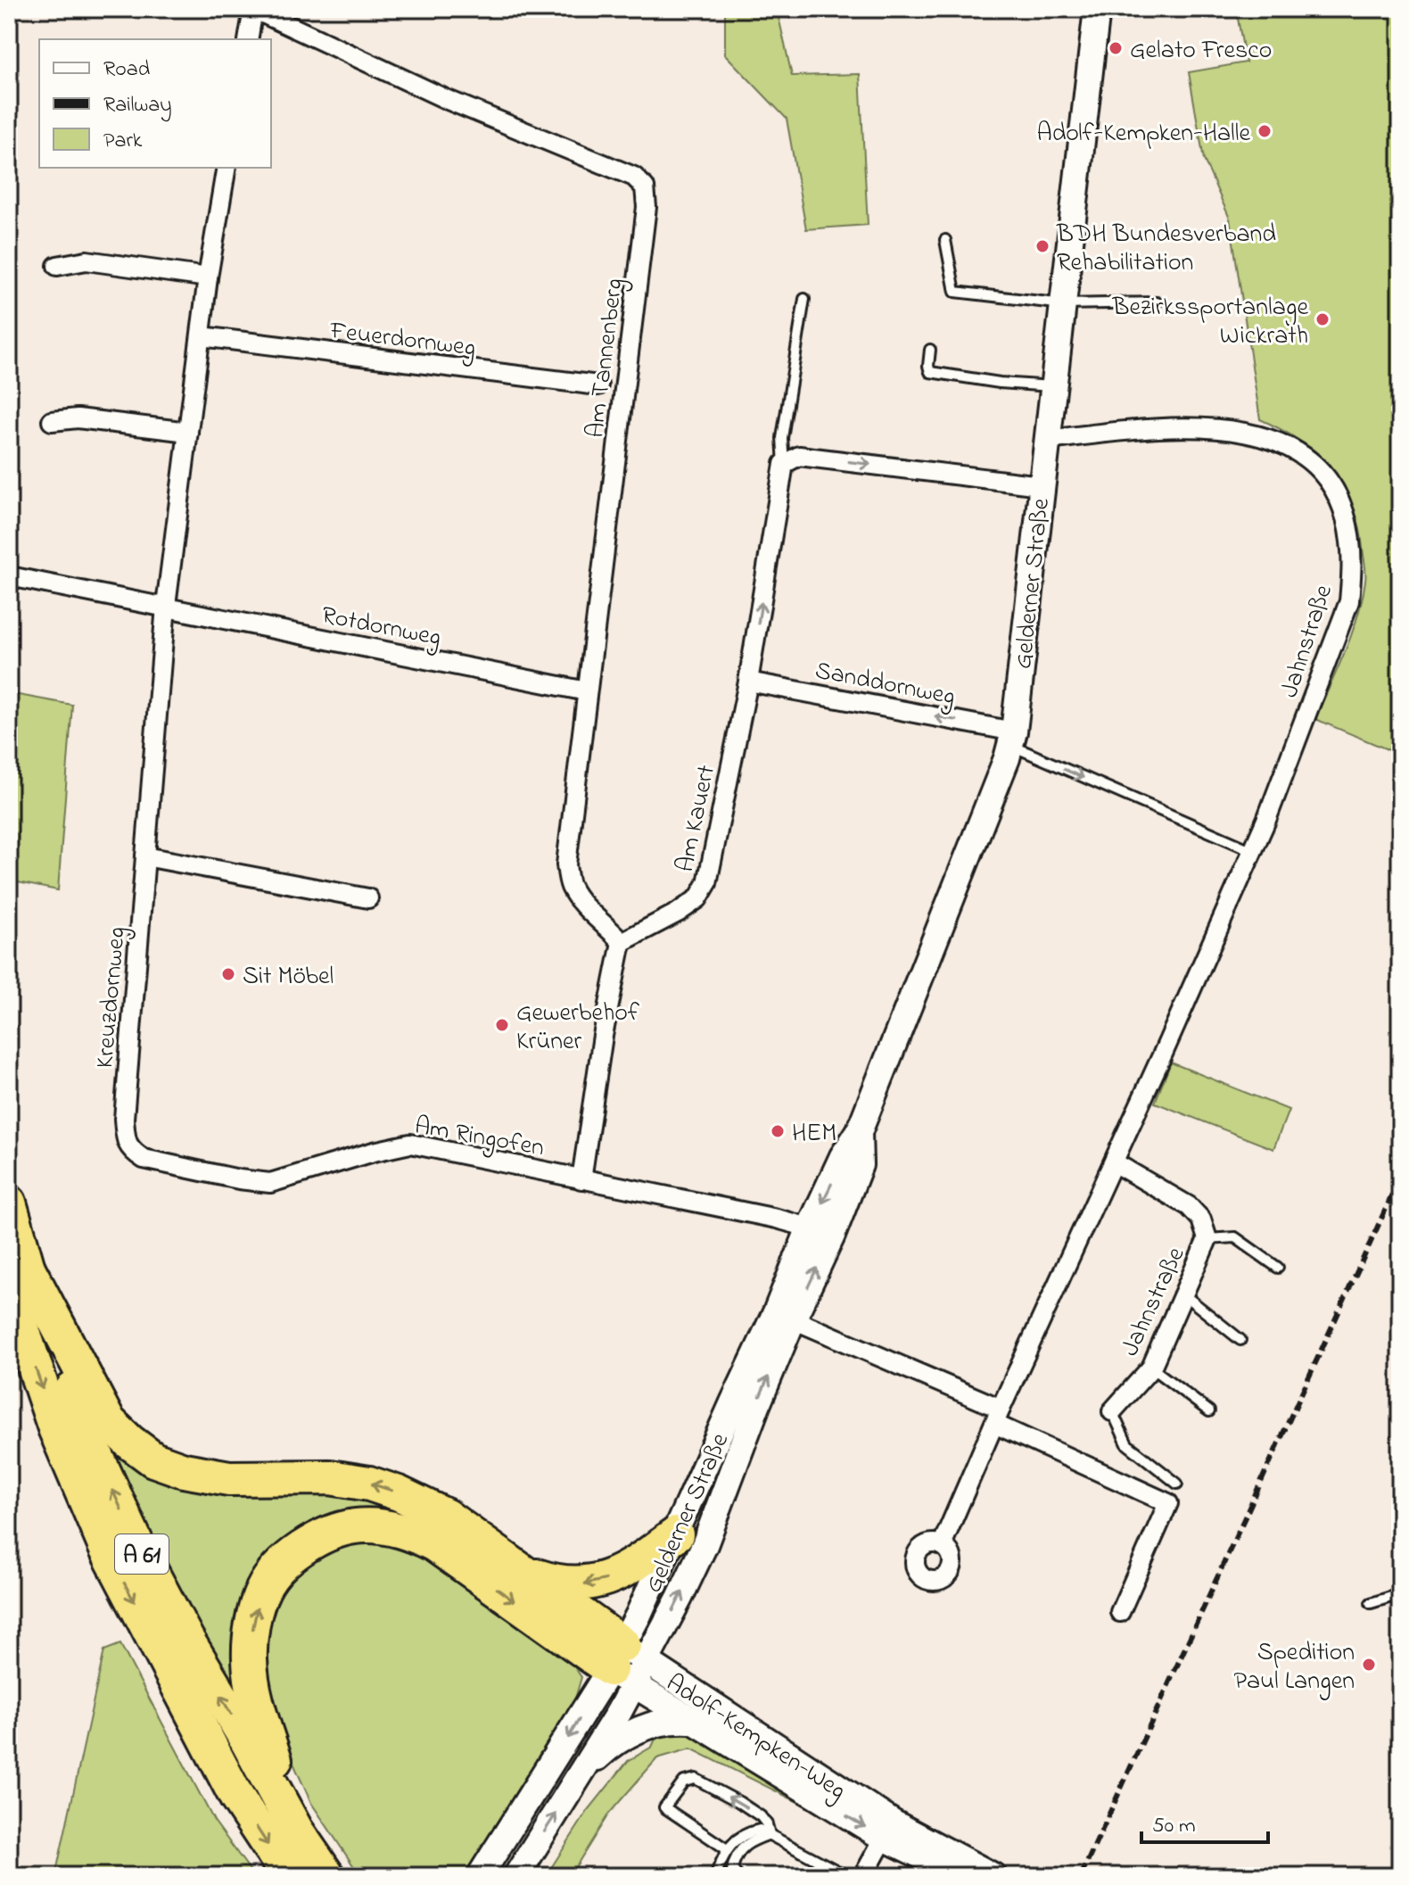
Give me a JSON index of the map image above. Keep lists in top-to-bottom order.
{
  "streets": {
    "highway": ["A 61"],
    "main road": ["Gelderner Straße", "Adolf-Kempken-Weg"],
    "street": [
      "Feuerdornweg",
      "Am Tannenberg",
      "Rotdornweg",
      "Jahnstraße",
      "Sanddornweg",
      "Am Kauert",
      "Kreuzdornweg",
      "Am Ringofen"
    ]
  },
  "crossings": [
    ["Feuerdornweg", "Kreuzdornweg"],
    ["Am Tannenberg", "Rotdornweg"],
    ["Am Tannenberg", "Am Kauert"],
    ["Gelderner Straße", "Jahnstraße"],
    ["Gelderner Straße", "Sanddornweg"],
    ["Gelderner Straße", "Am Ringofen"],
    ["Gelderner Straße", "Adolf-Kempken-Weg"],
    ["Rotdornweg", "Kreuzdornweg"],
    ["Sanddornweg", "Am Kauert"],
    ["Kreuzdornweg", "Am Ringofen"]
  ],
  "one_way": ["Sanddornweg"],
  "places": [
    "Gelato Fresco",
    "Adolf-Kempken-Halle",
    "BDH Bundesverband Rehabilitation",
    "Bezirkssportanlage Wickrath",
    "Sit Möbel",
    "Gewerbehof Krüner",
    "HEM",
    "Spedition Paul Langen"
  ],
  "legend": ["Road", "Railway", "Park"],
  "scale_bar": "50 m"
}
